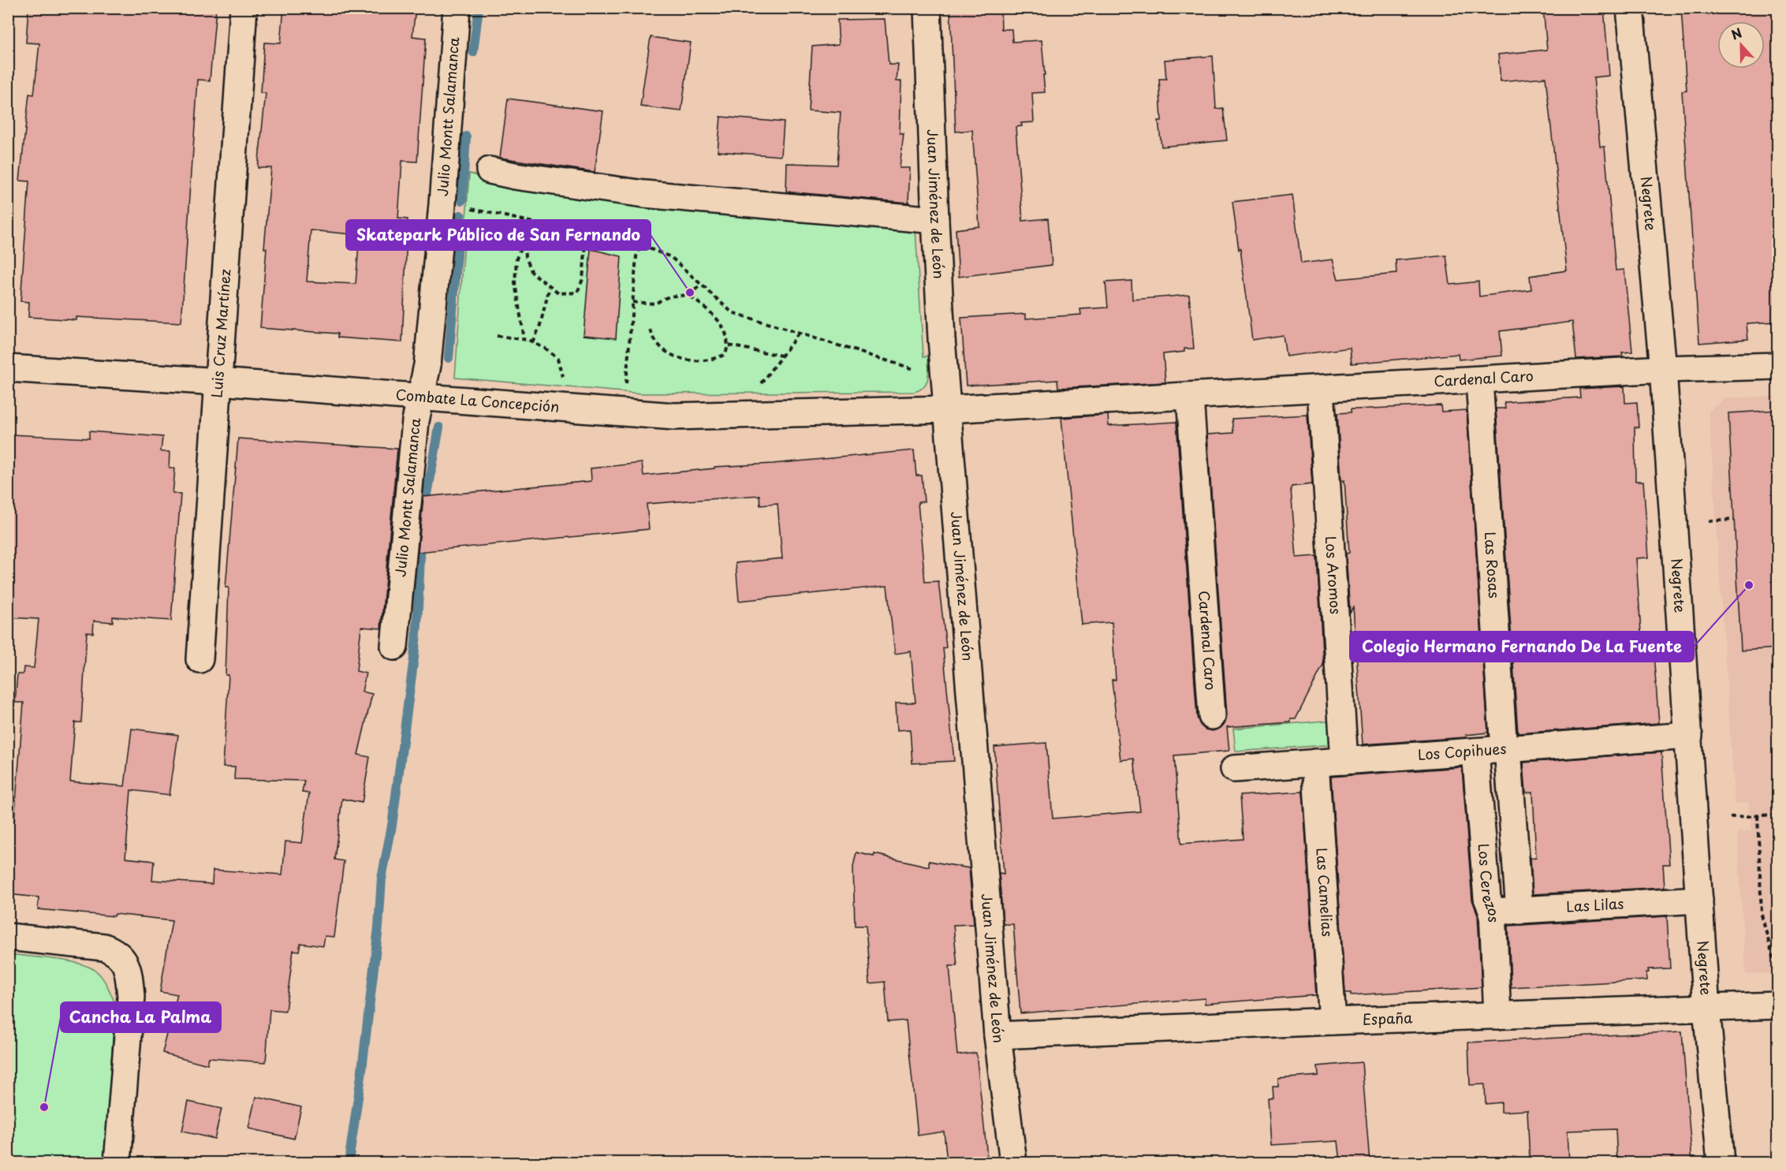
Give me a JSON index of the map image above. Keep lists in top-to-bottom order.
{
  "streets": {
    "street": [
      "Julio Montt Salamanca",
      "Negrete",
      "Juan Jiménez de León",
      "Luis Cruz Martínez",
      "Cardenal Caro",
      "Combate La Concepción",
      "Las Rosas",
      "Los Aromos",
      "Los Copihues",
      "Los Cerezos",
      "Las Camelias",
      "Las Lilas",
      "España"
    ]
  },
  "crossings": [
    ["Julio Montt Salamanca", "Combate La Concepción"],
    ["Negrete", "Cardenal Caro"],
    ["Negrete", "Los Copihues"],
    ["Negrete", "Las Lilas"],
    ["Negrete", "España"],
    ["Juan Jiménez de León", "Cardenal Caro"],
    ["Juan Jiménez de León", "Combate La Concepción"],
    ["Juan Jiménez de León", "España"],
    ["Luis Cruz Martínez", "Combate La Concepción"],
    ["Cardenal Caro", "Combate La Concepción"],
    ["Cardenal Caro", "Las Rosas"],
    ["Cardenal Caro", "Los Aromos"],
    ["Las Rosas", "Los Copihues"],
    ["Las Rosas", "Los Cerezos"],
    ["Los Aromos", "Los Copihues"],
    ["Los Copihues", "Los Cerezos"],
    ["Los Copihues", "Las Camelias"],
    ["Los Cerezos", "Las Lilas"],
    ["Los Cerezos", "España"],
    ["Las Camelias", "España"]
  ],
  "places": ["Skatepark Público de San Fernando", "Colegio Hermano Fernando De La Fuente", "Cancha La Palma"],
  "north": "top"
}
